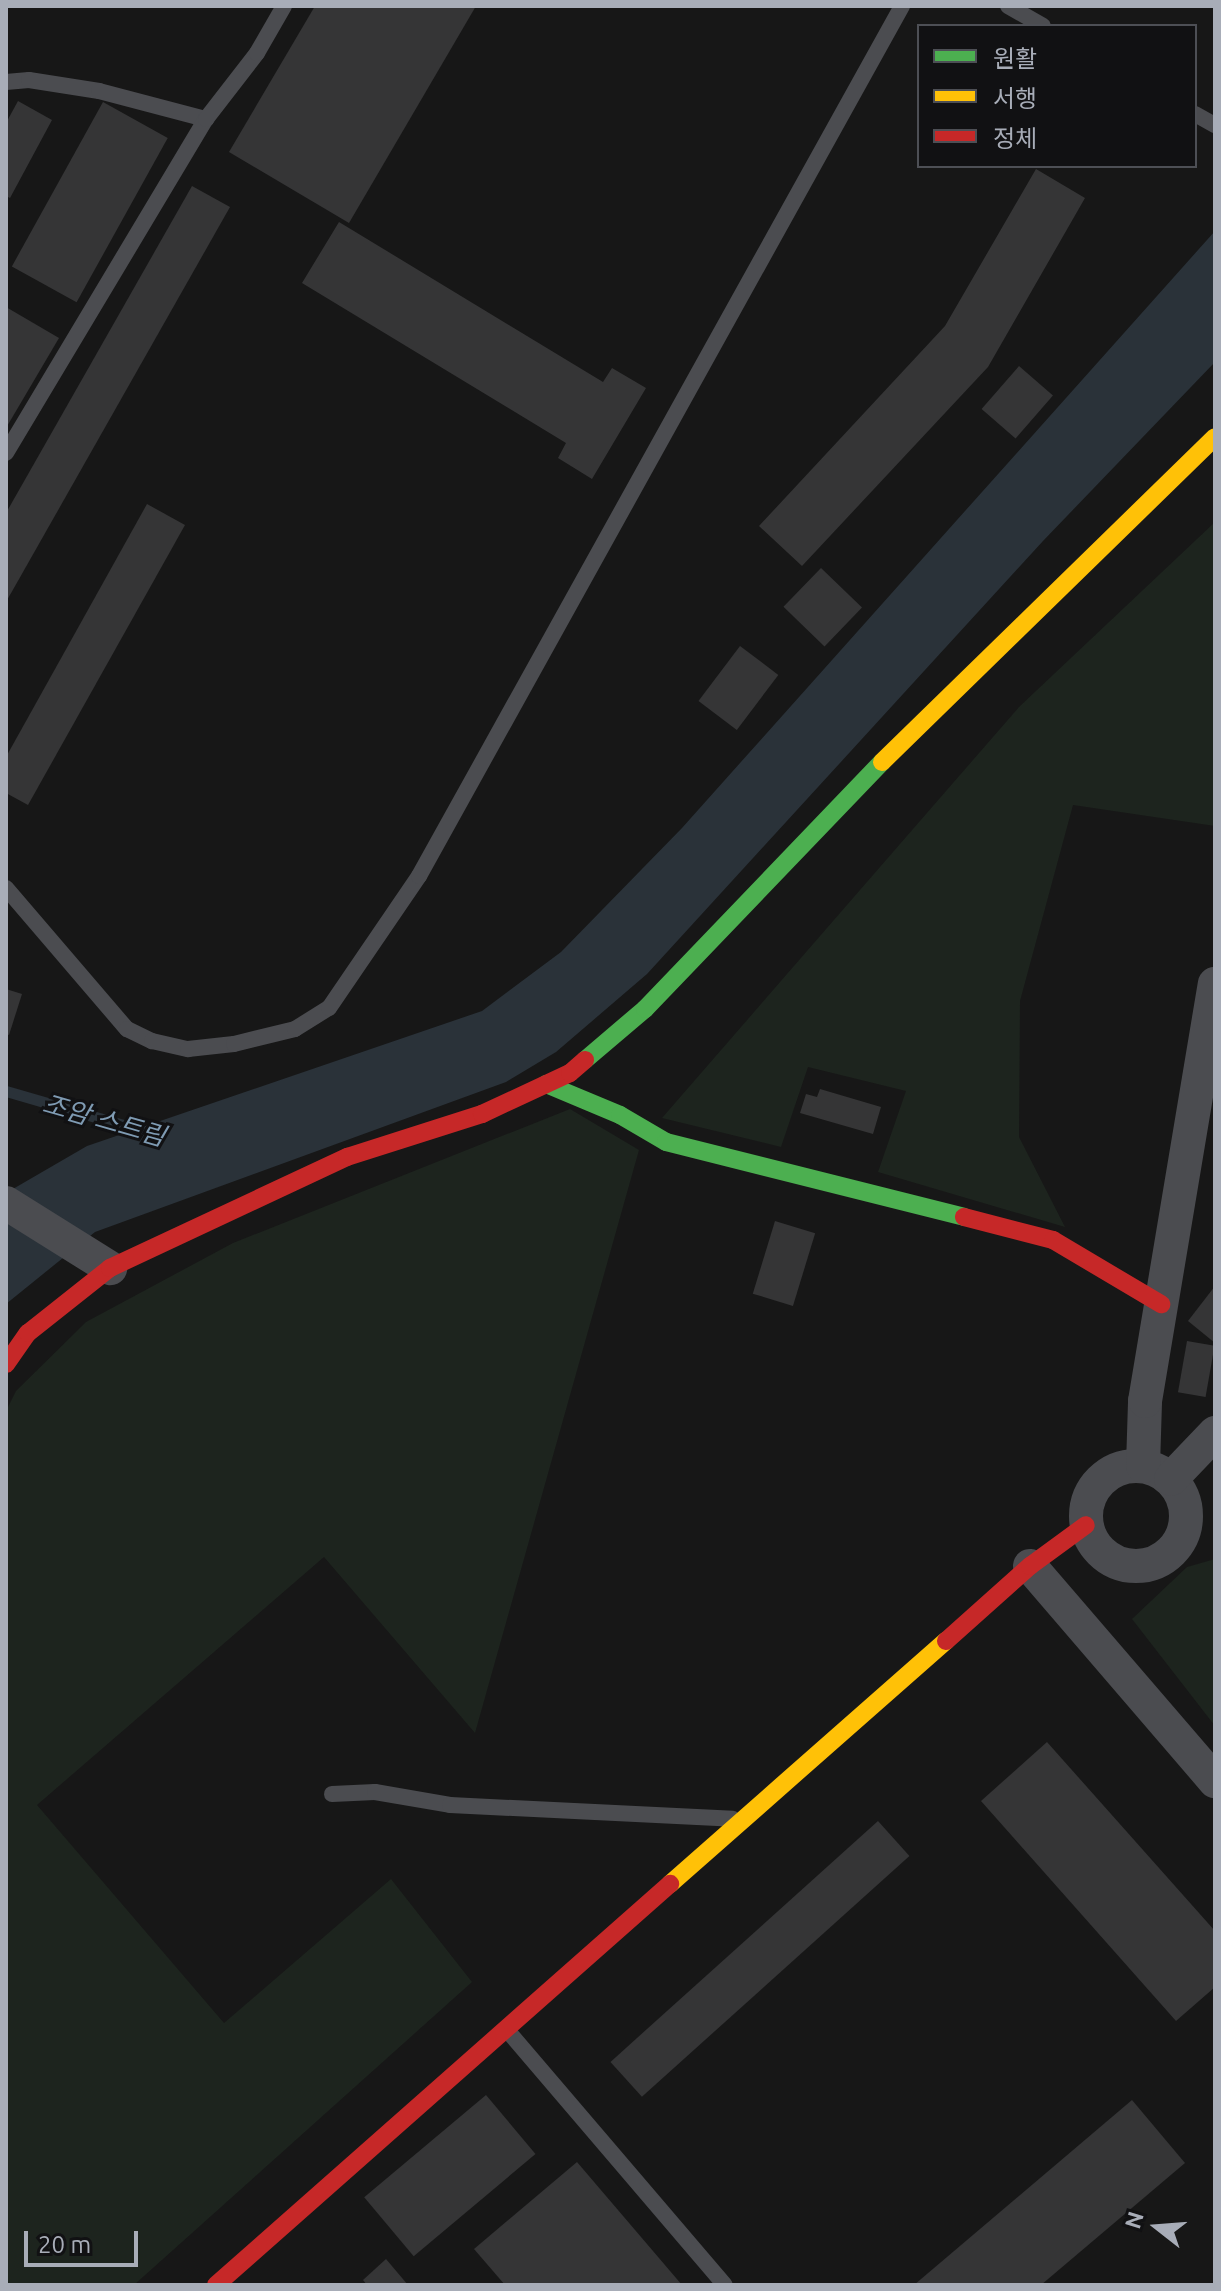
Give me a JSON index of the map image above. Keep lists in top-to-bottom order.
{
  "water": ["조암 스트림"],
  "legend": ["원활", "서행", "정체"],
  "scale_bar": "20 m",
  "north": "left"
}
